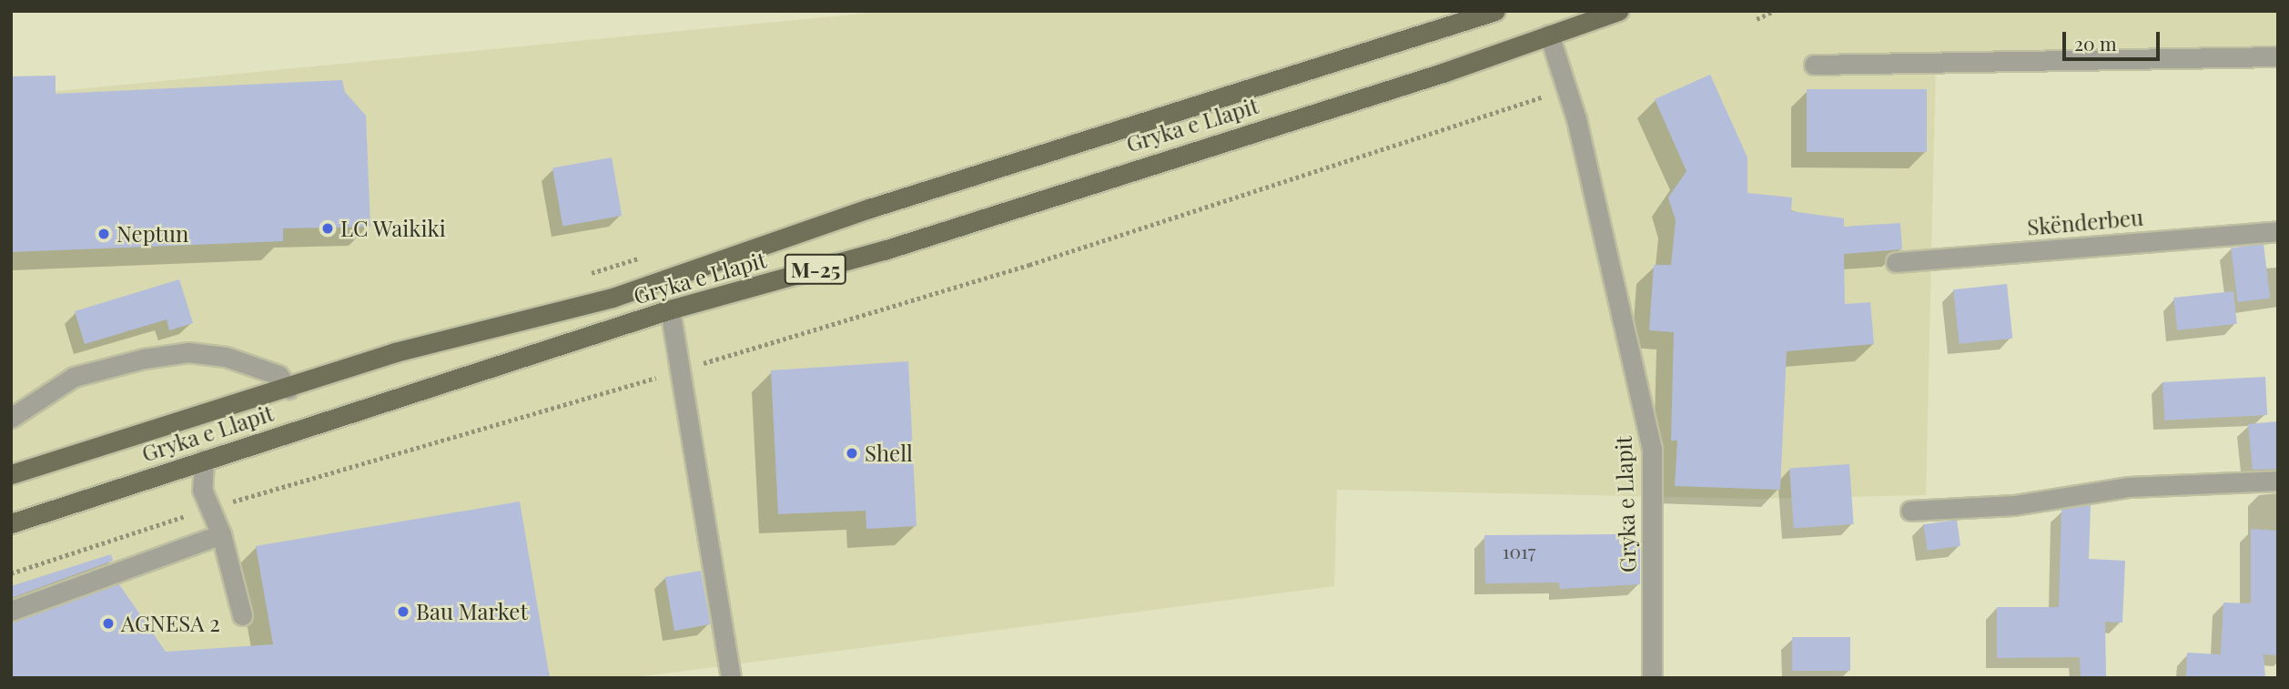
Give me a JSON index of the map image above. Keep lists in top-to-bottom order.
{
  "streets": {
    "main road": ["Gryka e Llapit", "M-25"],
    "street": ["Skënderbeu"]
  },
  "places": [
    "LC Waikiki",
    "Neptun",
    "Shell",
    "Bau Market",
    "AGNESA 2"
  ],
  "house_numbers": ["1017"],
  "scale_bar": "20 m"
}
